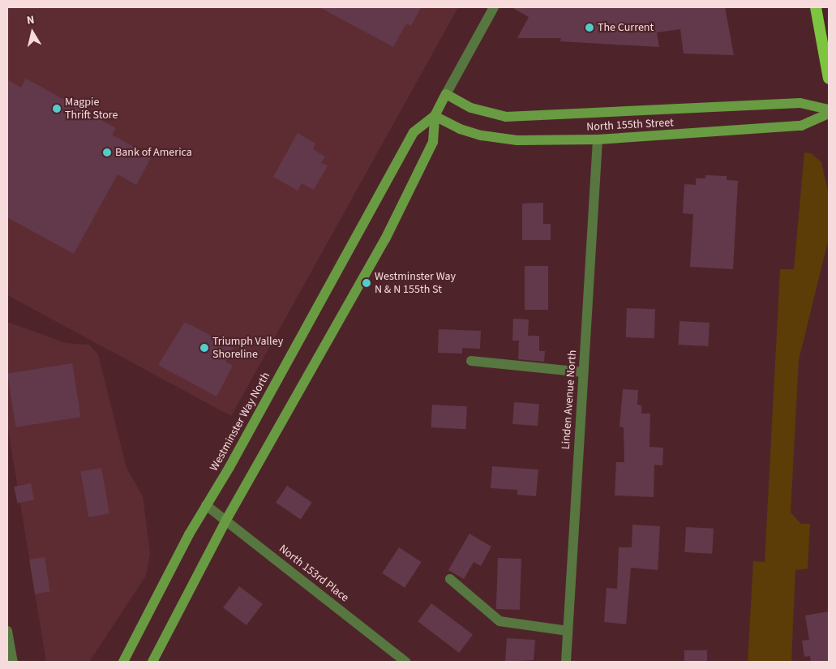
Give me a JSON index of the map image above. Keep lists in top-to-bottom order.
{
  "streets": {
    "main road": ["North 155th Street", "Westminster Way North"],
    "street": ["Linden Avenue North", "North 153rd Place"]
  },
  "crossings": [
    ["North 155th Street", "Linden Avenue North"],
    ["North 155th Street", "Westminster Way North"],
    ["Westminster Way North", "North 153rd Place"]
  ],
  "places": [
    "The Current",
    "Magpie Thrift Store",
    "Bank of America",
    "Westminster Way N & N 155th St",
    "Triumph Valley Shoreline"
  ],
  "north": "top"
}
